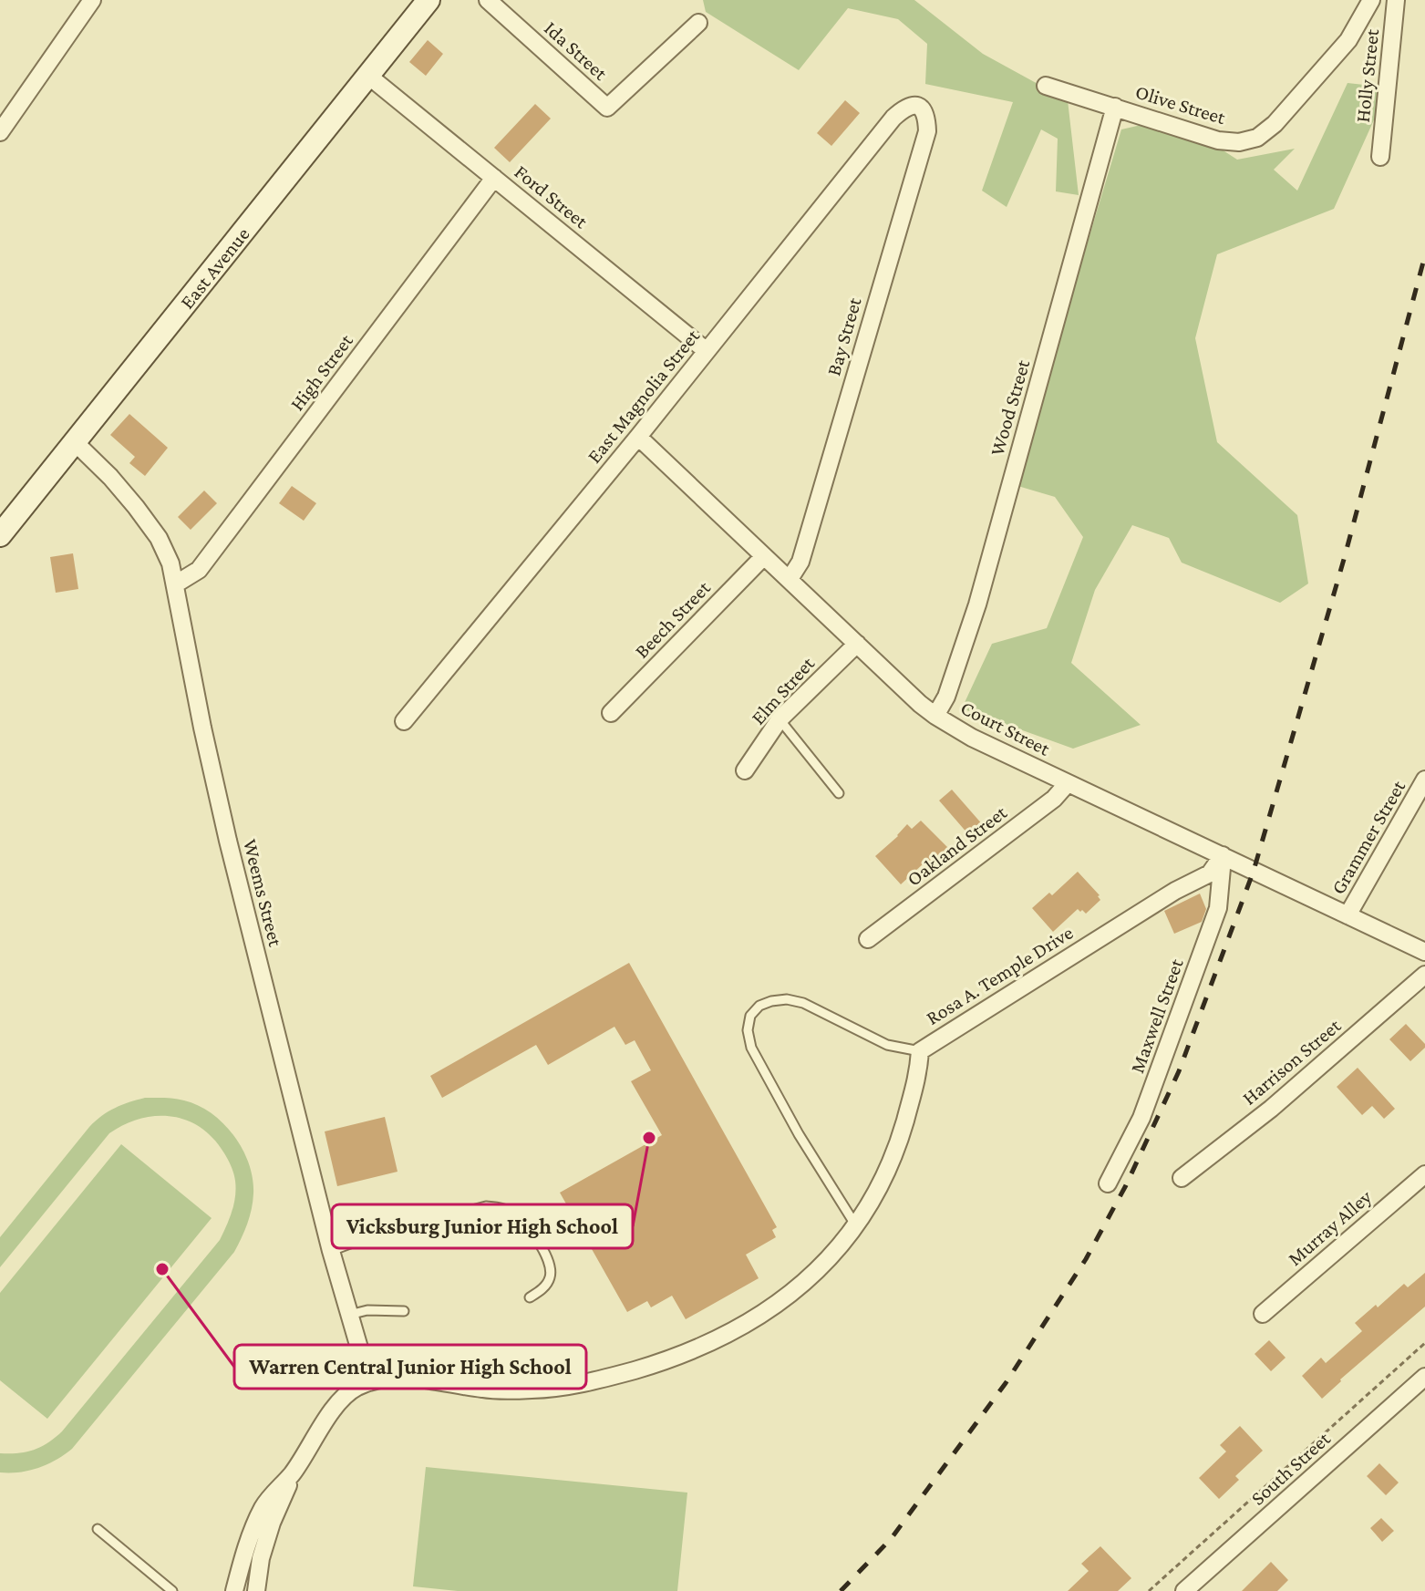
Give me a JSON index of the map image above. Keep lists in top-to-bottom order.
{
  "streets": {
    "street": [
      "Ida Street",
      "Holly Street",
      "Olive Street",
      "Ford Street",
      "East Avenue",
      "Bay Street",
      "High Street",
      "East Magnolia Street",
      "Wood Street",
      "Beech Street",
      "Elm Street",
      "Court Street",
      "Grammer Street",
      "Oakland Street",
      "Weems Street",
      "Rosa A. Temple Drive",
      "Maxwell Street",
      "Harrison Street",
      "Murray Alley",
      "South Street"
    ]
  },
  "crossings": [
    ["Olive Street", "Wood Street"],
    ["Ford Street", "East Avenue"],
    ["Ford Street", "High Street"],
    ["Ford Street", "East Magnolia Street"],
    ["East Avenue", "Weems Street"],
    ["Bay Street", "East Magnolia Street"],
    ["Bay Street", "Court Street"],
    ["High Street", "Weems Street"],
    ["East Magnolia Street", "Court Street"],
    ["Wood Street", "Court Street"],
    ["Beech Street", "Court Street"],
    ["Elm Street", "Court Street"],
    ["Court Street", "Grammer Street"],
    ["Court Street", "Oakland Street"],
    ["Court Street", "Rosa A. Temple Drive"],
    ["Court Street", "Maxwell Street"],
    ["Weems Street", "Rosa A. Temple Drive"],
    ["Rosa A. Temple Drive", "Maxwell Street"]
  ],
  "places": ["Vicksburg Junior High School", "Warren Central Junior High School"]
}
